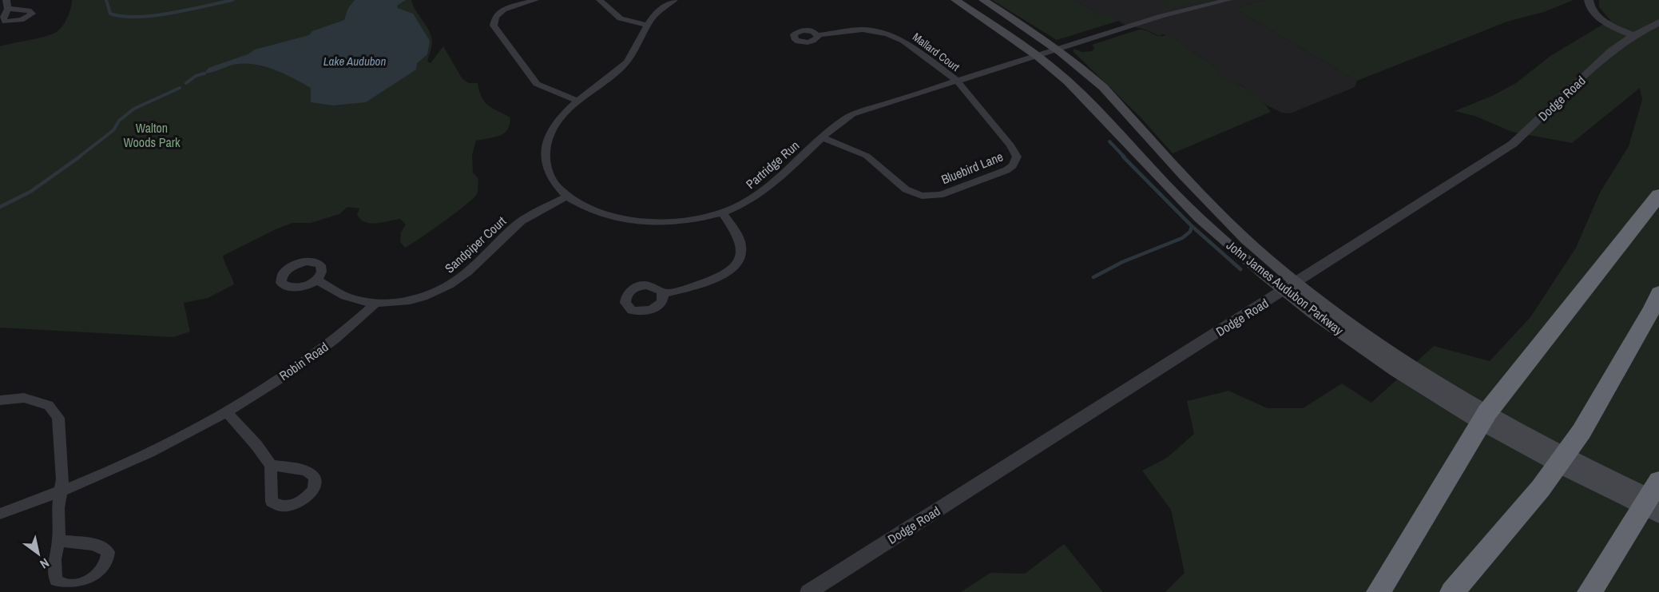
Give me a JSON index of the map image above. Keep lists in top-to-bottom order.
{
  "streets": {
    "main road": ["John James Audubon Parkway"],
    "street": [
      "Mallard Court",
      "Dodge Road",
      "Partridge Run",
      "Bluebird Lane",
      "Sandpiper Court",
      "Robin Road"
    ]
  },
  "crossings": [
    ["Mallard Court", "Partridge Run"],
    ["Mallard Court", "Bluebird Lane"],
    ["Dodge Road", "John James Audubon Parkway"],
    ["Partridge Run", "Bluebird Lane"],
    ["Partridge Run", "Sandpiper Court"],
    ["Partridge Run", "John James Audubon Parkway"],
    ["Sandpiper Court", "Robin Road"]
  ],
  "water": ["Lake Audubon"],
  "parks": ["Walton Woods Park"],
  "north": "bottom right"
}
